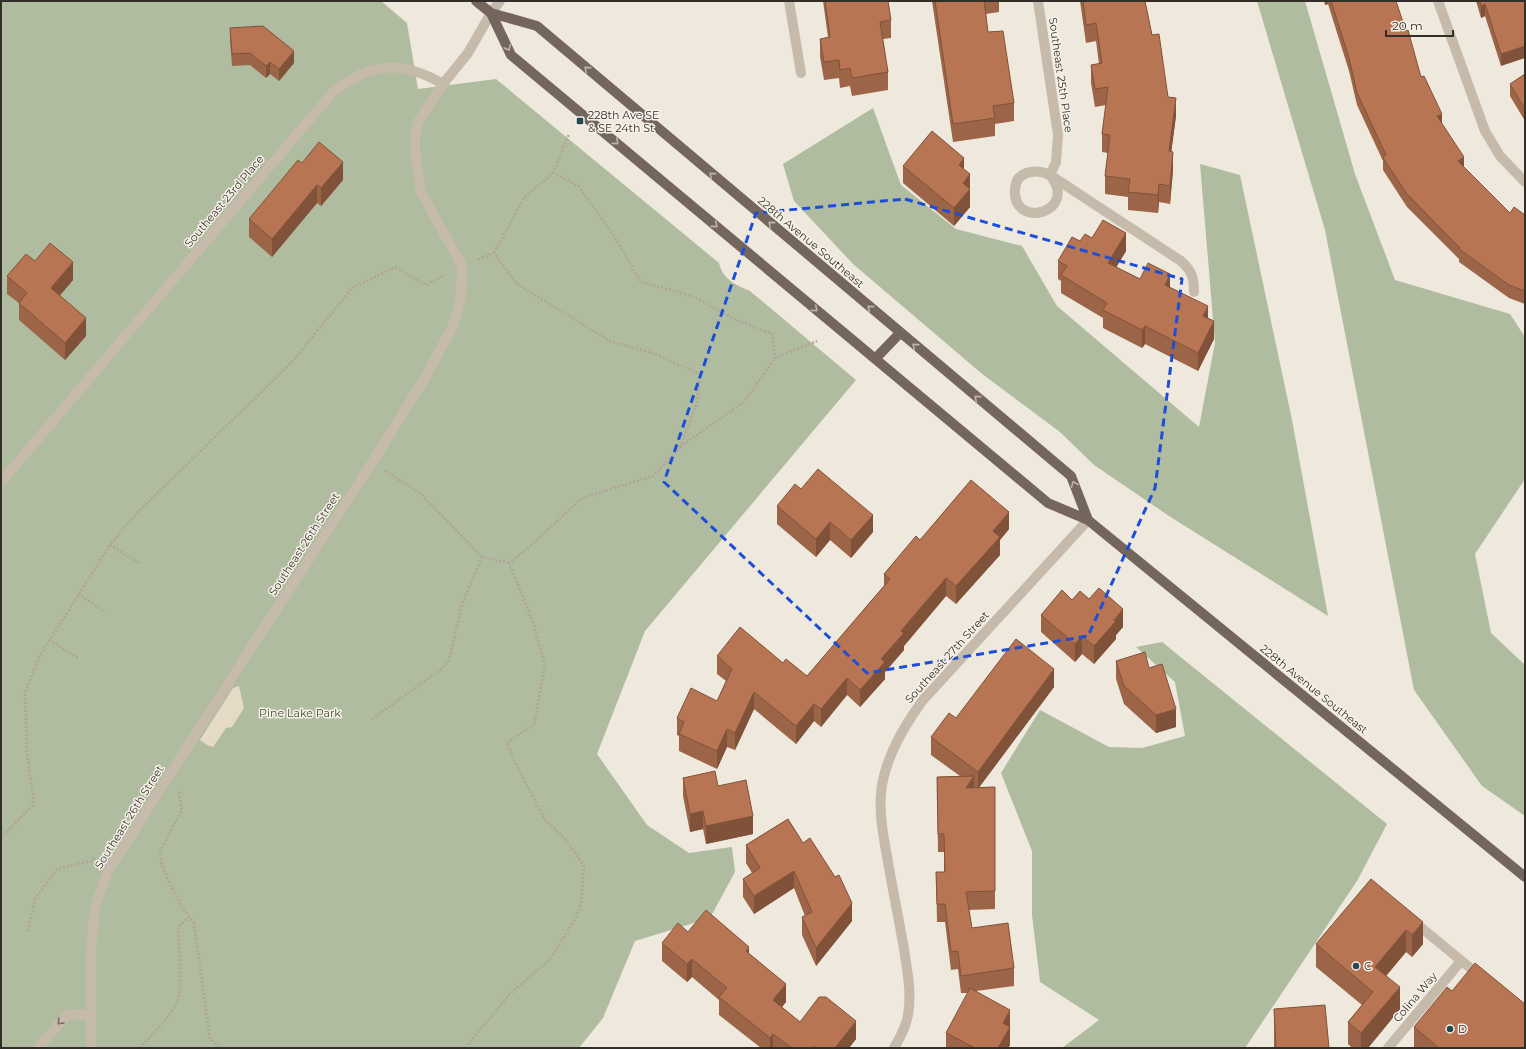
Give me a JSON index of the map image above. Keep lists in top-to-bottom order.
{
  "streets": {
    "main road": ["228th Avenue Southeast"],
    "street": [
      "Southeast 25th Place",
      "Southeast 23rd Place",
      "Southeast 26th Street",
      "Southeast 27th Street",
      "Colina Way"
    ]
  },
  "crossings": [
    ["Southeast 23rd Place", "Southeast 26th Street"],
    ["228th Avenue Southeast", "Southeast 27th Street"]
  ],
  "parks": ["Pine Lake Park"],
  "places": {
    "transit": ["228th Ave SE & SE 24th St"],
    "other": ["C", "D"]
  },
  "scale_bar": "20 m"
}
